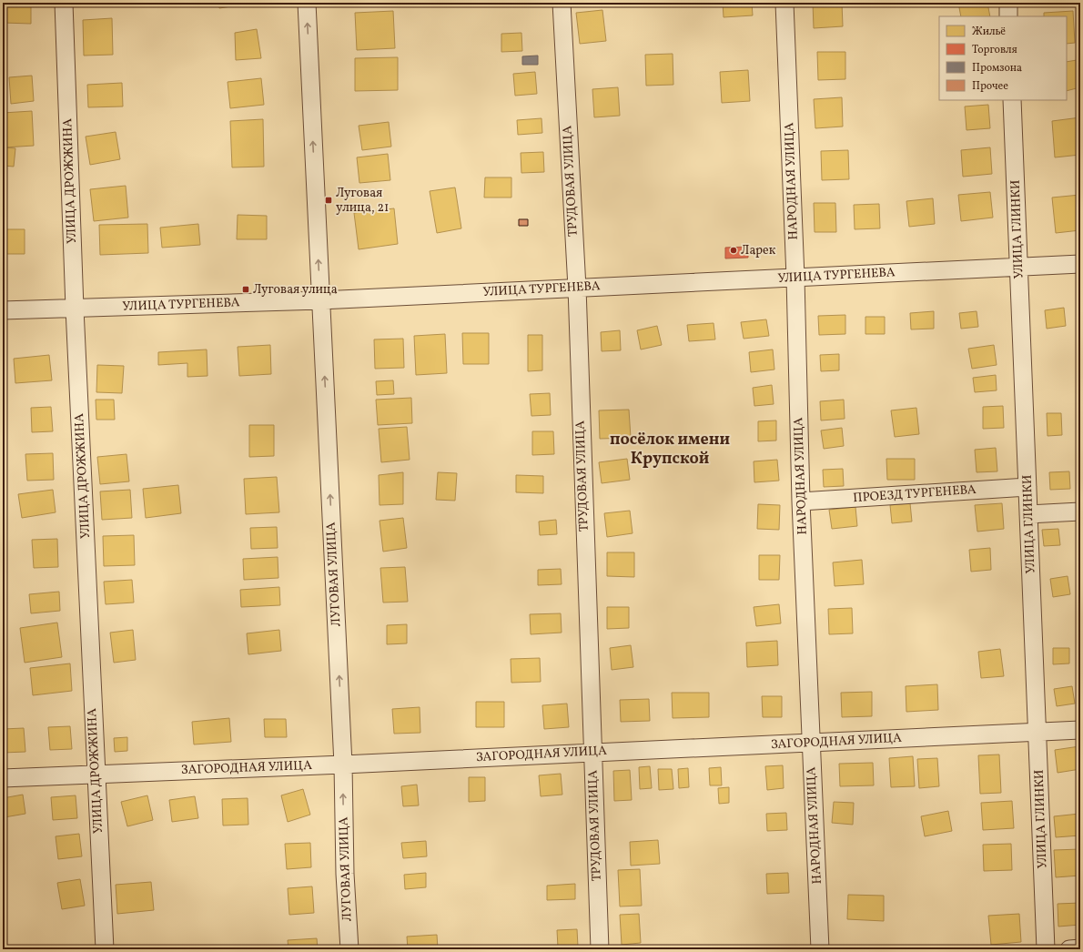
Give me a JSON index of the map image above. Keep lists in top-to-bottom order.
{
  "streets": {
    "street": [
      "УЛИЦА ДРОЖЖИНА",
      "ТРУДОВАЯ УЛИЦА",
      "НАРОДНАЯ УЛИЦА",
      "УЛИЦА ГЛИНКИ",
      "УЛИЦА ТУРГЕНЕВА",
      "ПРОЕЗД ТУРГЕНЕВА",
      "ЛУГОВАЯ УЛИЦА",
      "ЗАГОРОДНАЯ УЛИЦА"
    ]
  },
  "crossings": [
    ["УЛИЦА ДРОЖЖИНА", "УЛИЦА ТУРГЕНЕВА"],
    ["УЛИЦА ДРОЖЖИНА", "ЗАГОРОДНАЯ УЛИЦА"],
    ["ТРУДОВАЯ УЛИЦА", "УЛИЦА ТУРГЕНЕВА"],
    ["ТРУДОВАЯ УЛИЦА", "ЗАГОРОДНАЯ УЛИЦА"],
    ["НАРОДНАЯ УЛИЦА", "УЛИЦА ТУРГЕНЕВА"],
    ["НАРОДНАЯ УЛИЦА", "ПРОЕЗД ТУРГЕНЕВА"],
    ["НАРОДНАЯ УЛИЦА", "ЗАГОРОДНАЯ УЛИЦА"],
    ["УЛИЦА ГЛИНКИ", "УЛИЦА ТУРГЕНЕВА"],
    ["УЛИЦА ГЛИНКИ", "ПРОЕЗД ТУРГЕНЕВА"],
    ["УЛИЦА ГЛИНКИ", "ЗАГОРОДНАЯ УЛИЦА"],
    ["УЛИЦА ТУРГЕНЕВА", "ЛУГОВАЯ УЛИЦА"],
    ["ЛУГОВАЯ УЛИЦА", "ЗАГОРОДНАЯ УЛИЦА"]
  ],
  "one_way": ["ЛУГОВАЯ УЛИЦА"],
  "districts": ["посёлок имени Крупской"],
  "places": {
    "transit": ["Луговая улица, 21", "Луговая улица"],
    "other": ["Ларек"]
  },
  "legend": [
    "Жильё",
    "Торговля",
    "Промзона",
    "Прочее"
  ]
}
